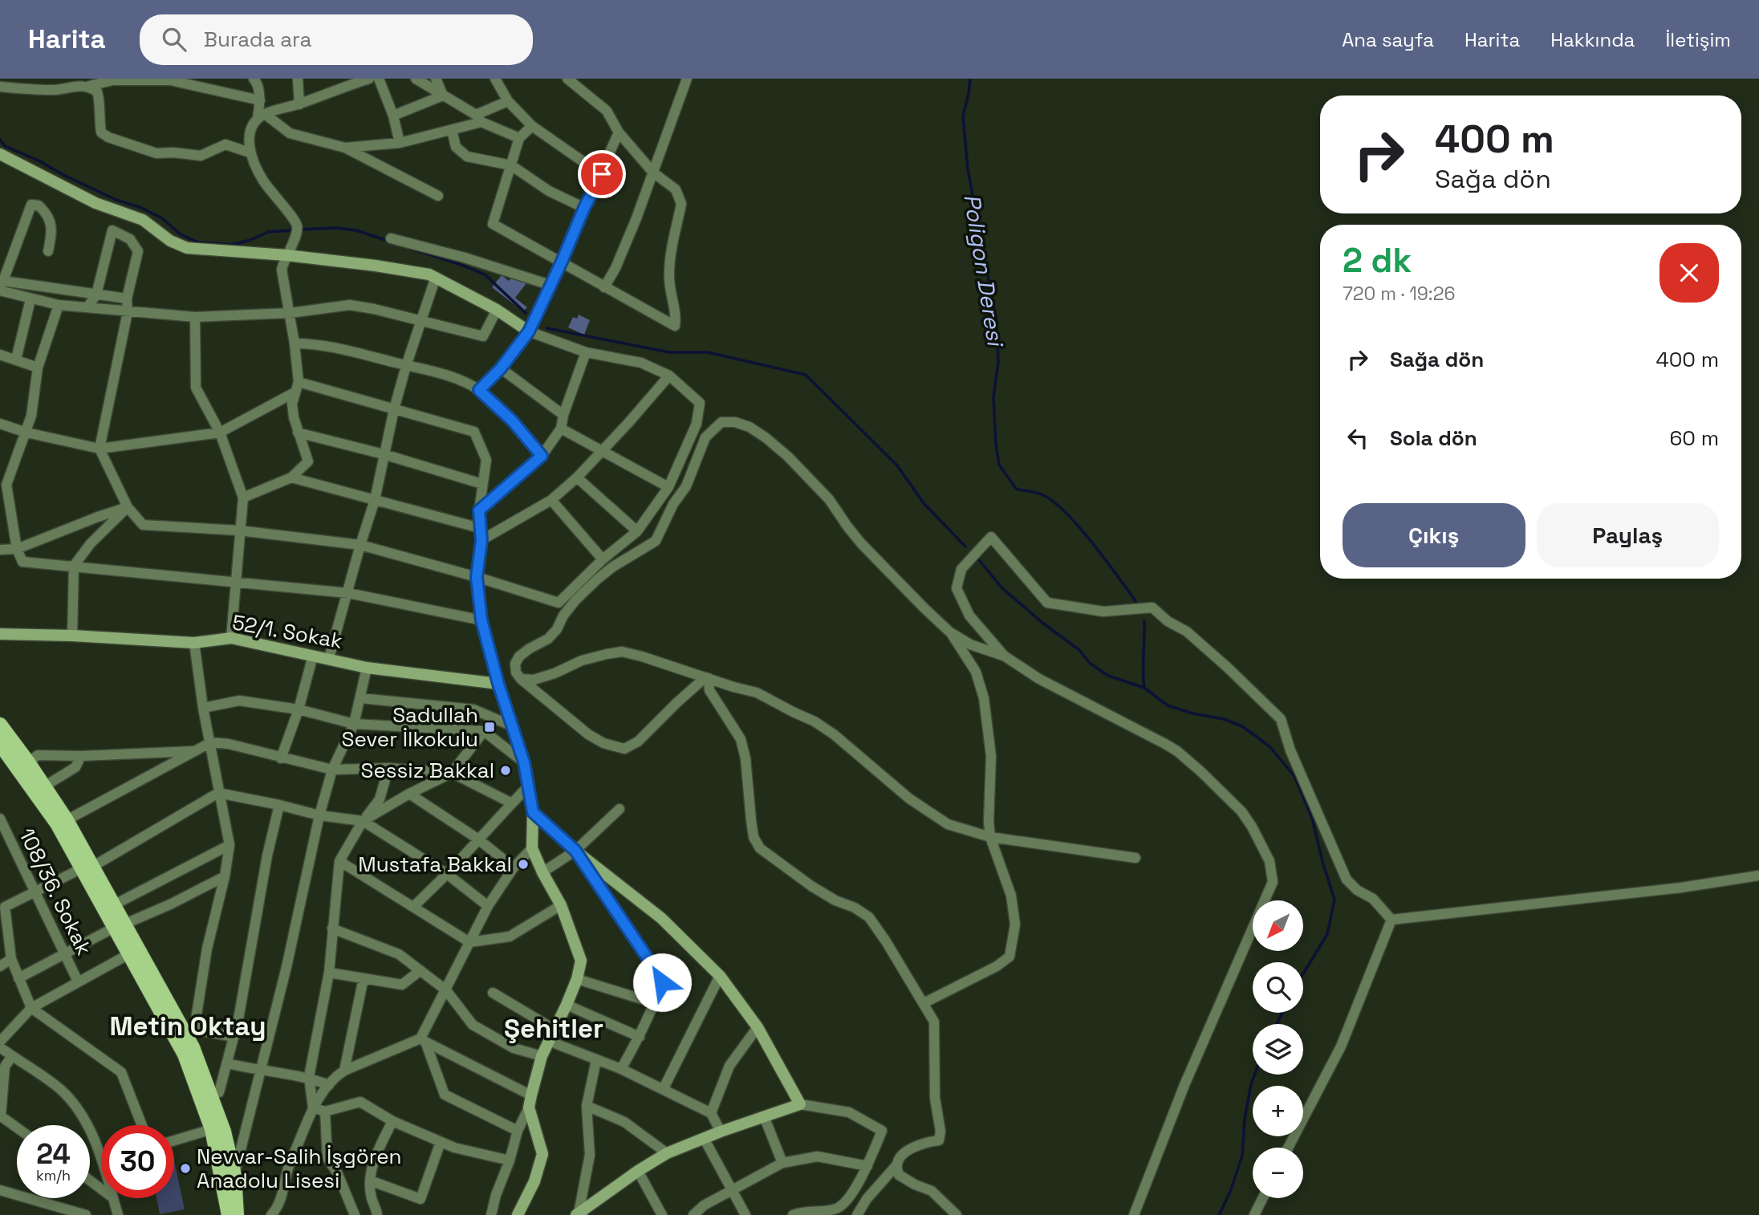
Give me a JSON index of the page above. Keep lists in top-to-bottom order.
{
  "streets": {
    "street": ["52/1. Sokak", "108/36. Sokak"]
  },
  "districts": ["Metin Oktay", "Şehitler"],
  "water": ["Poligon Deresi"],
  "places": {
    "transit": ["Sadullah Sever İlkokulu"],
    "other": ["Sessiz Bakkal", "Mustafa Bakkal", "Nevvar-Salih İşgören Anadolu Lisesi"]
  },
  "north": "bottom left",
  "page": {
    "header": "Harita",
    "search": "Burada ara",
    "nav": [
      "Ana sayfa",
      "Harita",
      "Hakkında",
      "İletişim"
    ],
    "turn": ["400 m", "Sağa dön"],
    "heading": ["2 dk", "720 m · 19:26"],
    "list": [
      {
        "name": "Sağa dön",
        "value": "400 m"
      },
      {
        "name": "Sola dön",
        "value": "60 m"
      }
    ],
    "buttons": ["Çıkış", "Paylaş"],
    "map_buttons": ["+", "−"],
    "speed": "24 km/h",
    "limit": "30"
  }
}
